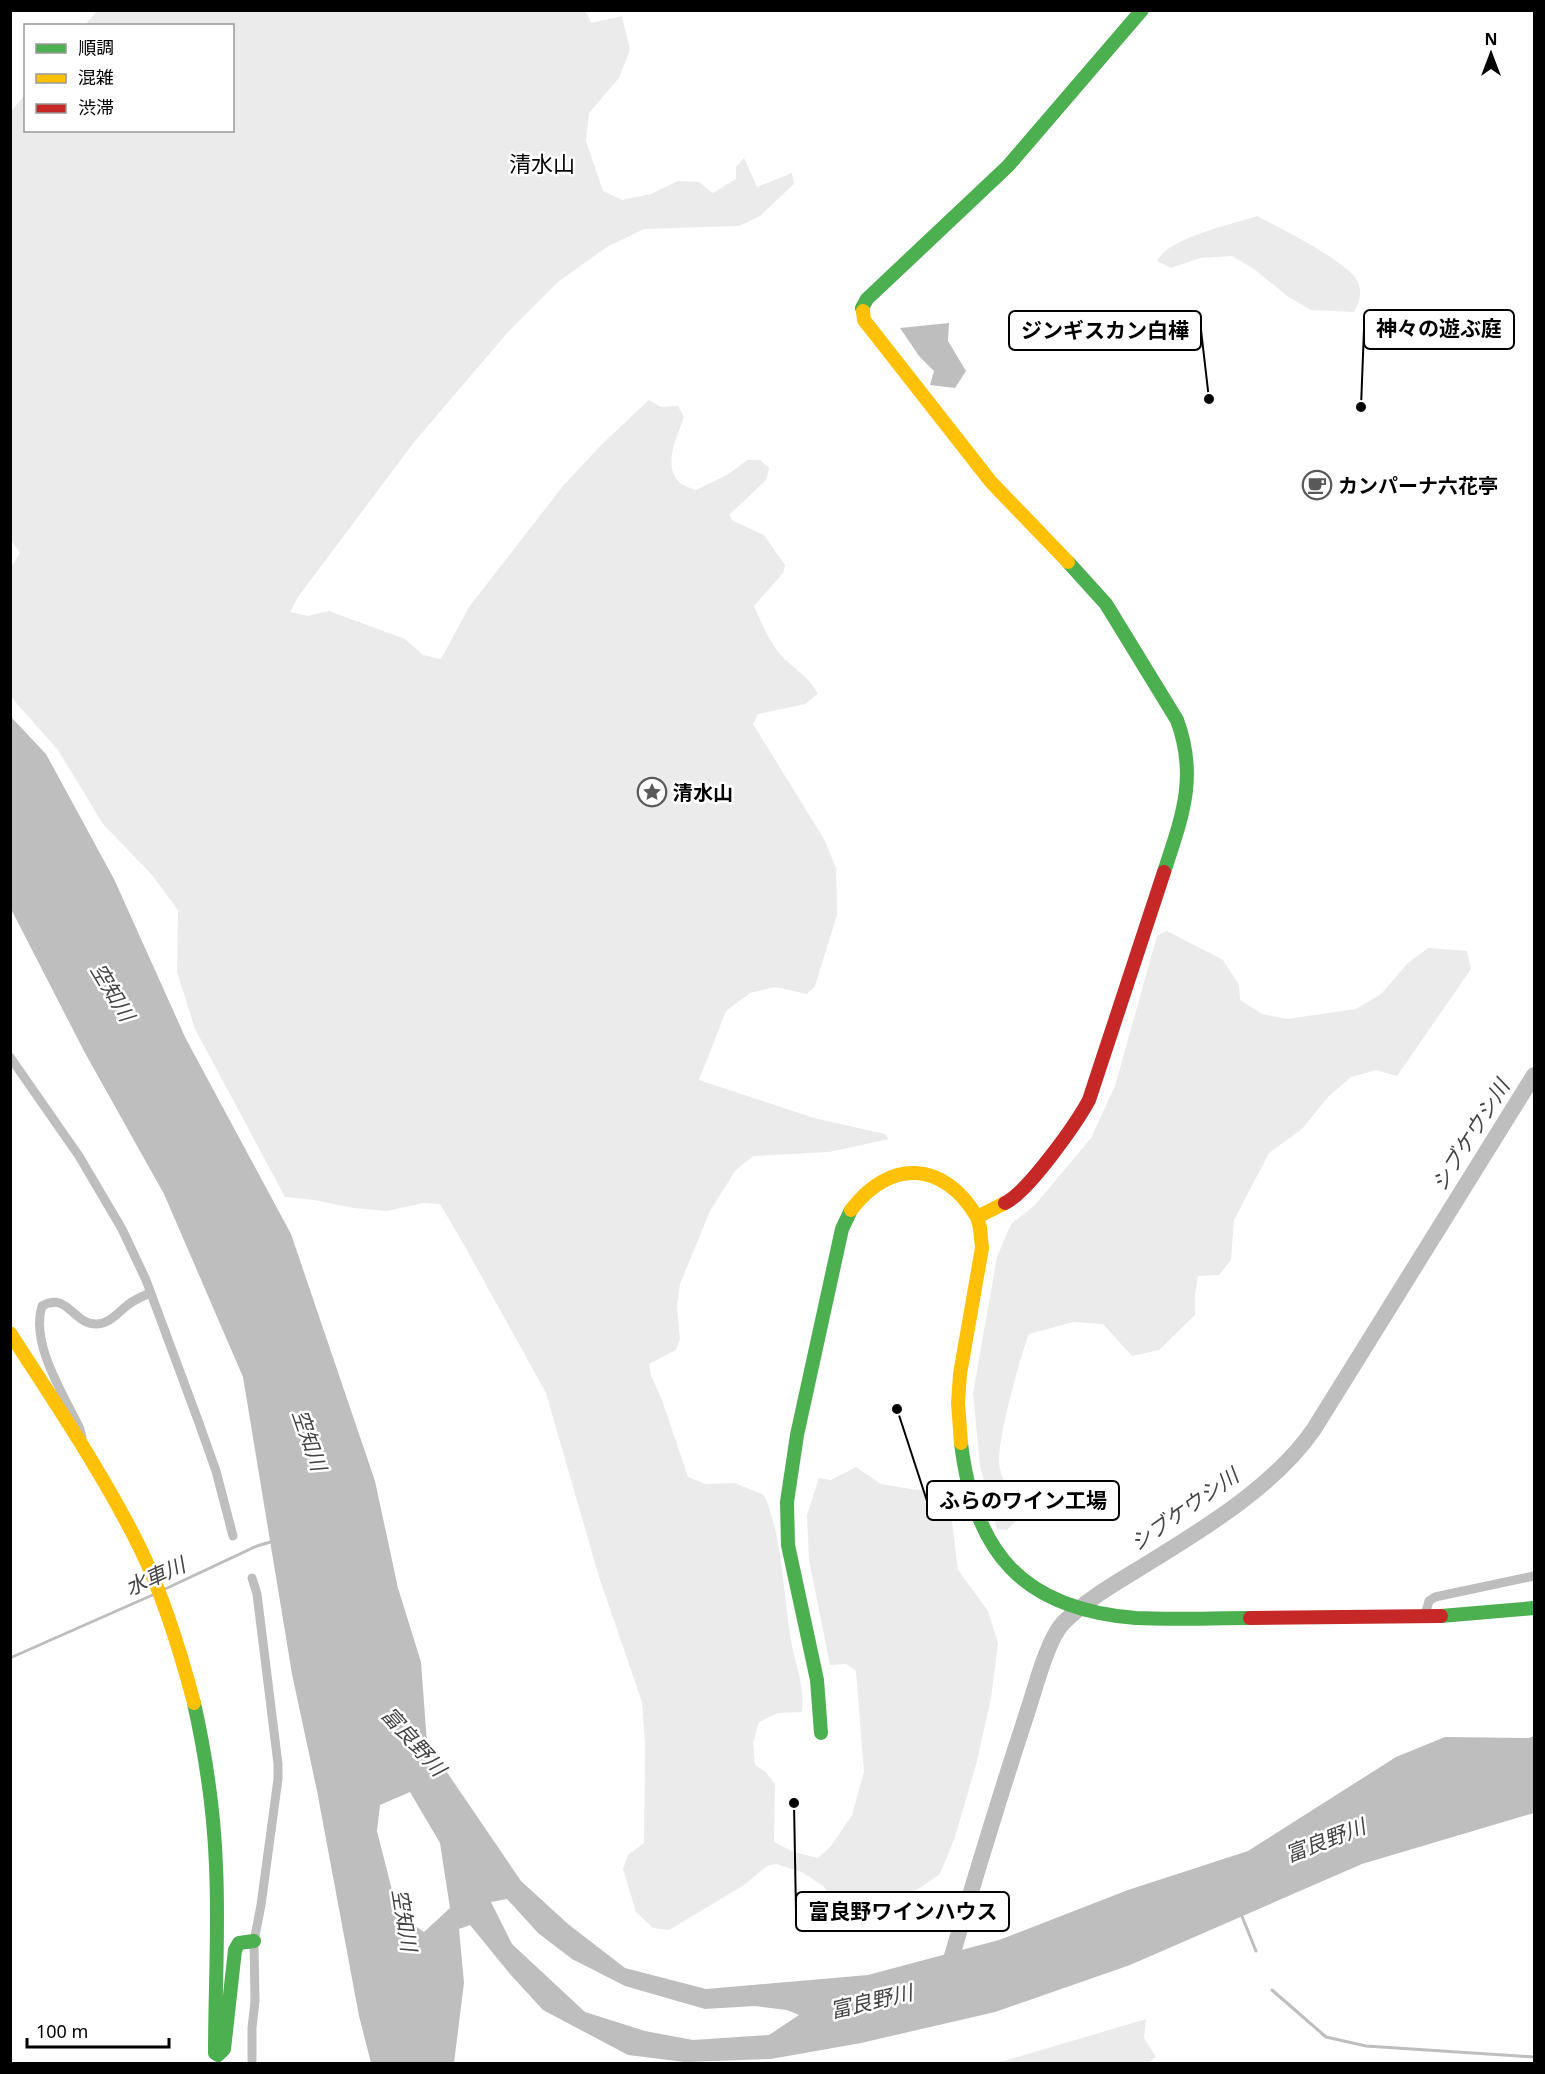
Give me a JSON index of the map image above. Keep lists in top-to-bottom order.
{
  "districts": ["清水山"],
  "water": [
    "空知川",
    "シブケウシ川",
    "水車川",
    "富良野川"
  ],
  "places": {
    "other": [
      "ジンギスカン白樺",
      "神々の遊ぶ庭",
      "ふらのワイン工場",
      "富良野ワインハウス"
    ],
    "cafe": ["カンパーナ六花亭"],
    "place": ["清水山"]
  },
  "legend": ["順調", "混雑", "渋滞"],
  "scale_bar": "100 m",
  "north": "top"
}
